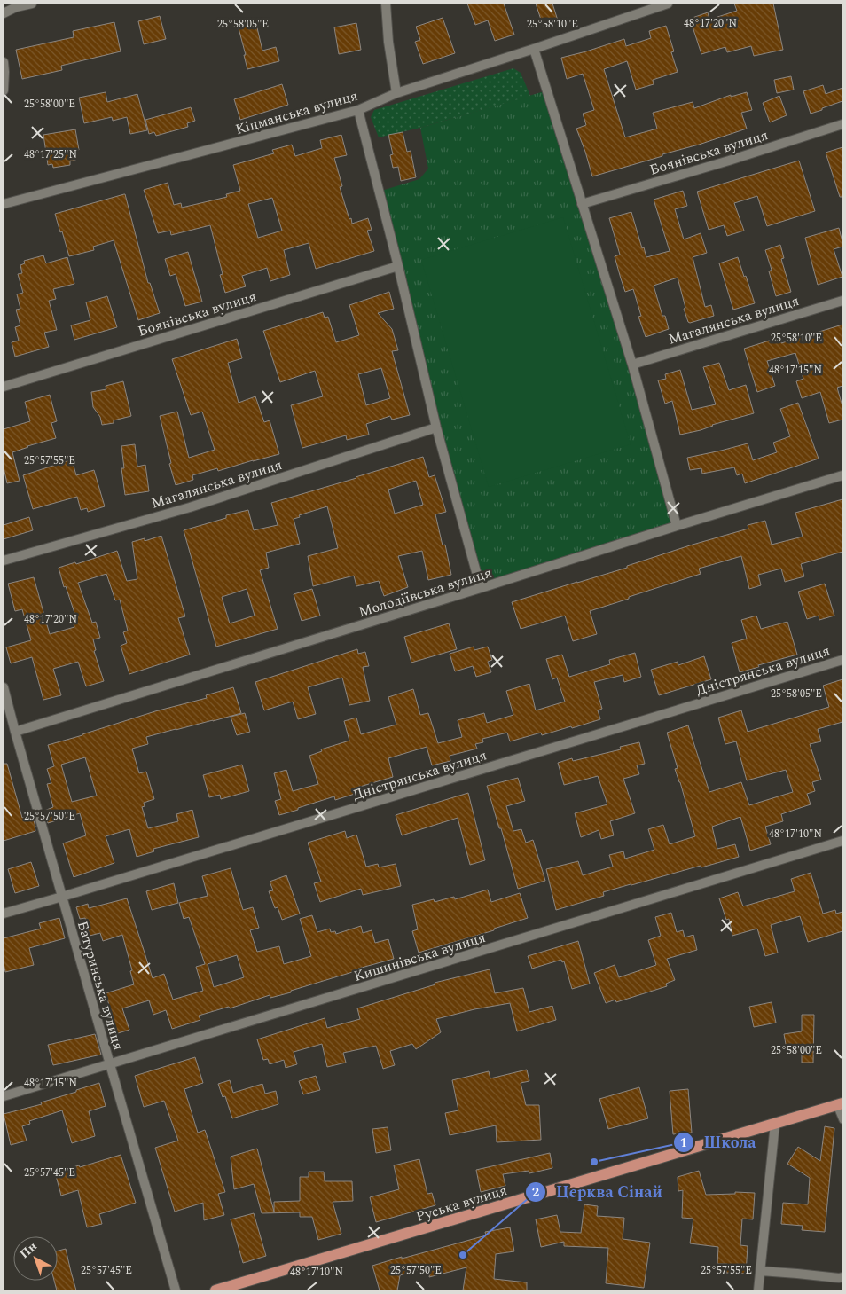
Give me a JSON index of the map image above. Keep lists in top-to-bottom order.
{
  "streets": {
    "main road": ["Руська вулиця"],
    "street": [
      "Кіцманська вулиця",
      "Боянівська вулиця",
      "Магалянська вулиця",
      "Молодіївська вулиця",
      "Дністрянська вулиця",
      "Кишинівська вулиця",
      "Батуринська вулиця"
    ]
  },
  "crossings": [
    ["Молодіївська вулиця", "Батуринська вулиця"],
    ["Дністрянська вулиця", "Батуринська вулиця"],
    ["Кишинівська вулиця", "Батуринська вулиця"]
  ],
  "places": ["Школа", "Церква Сінай"],
  "north": "top left",
  "coordinates": [
    "48°17'20\"N",
    "25°58'05\"E",
    "25°58'10\"E",
    "25°58'00\"E",
    "48°17'25\"N",
    "48°17'15\"N",
    "25°57'55\"E",
    "25°57'50\"E",
    "48°17'10\"N",
    "25°57'45\"E"
  ]
}
